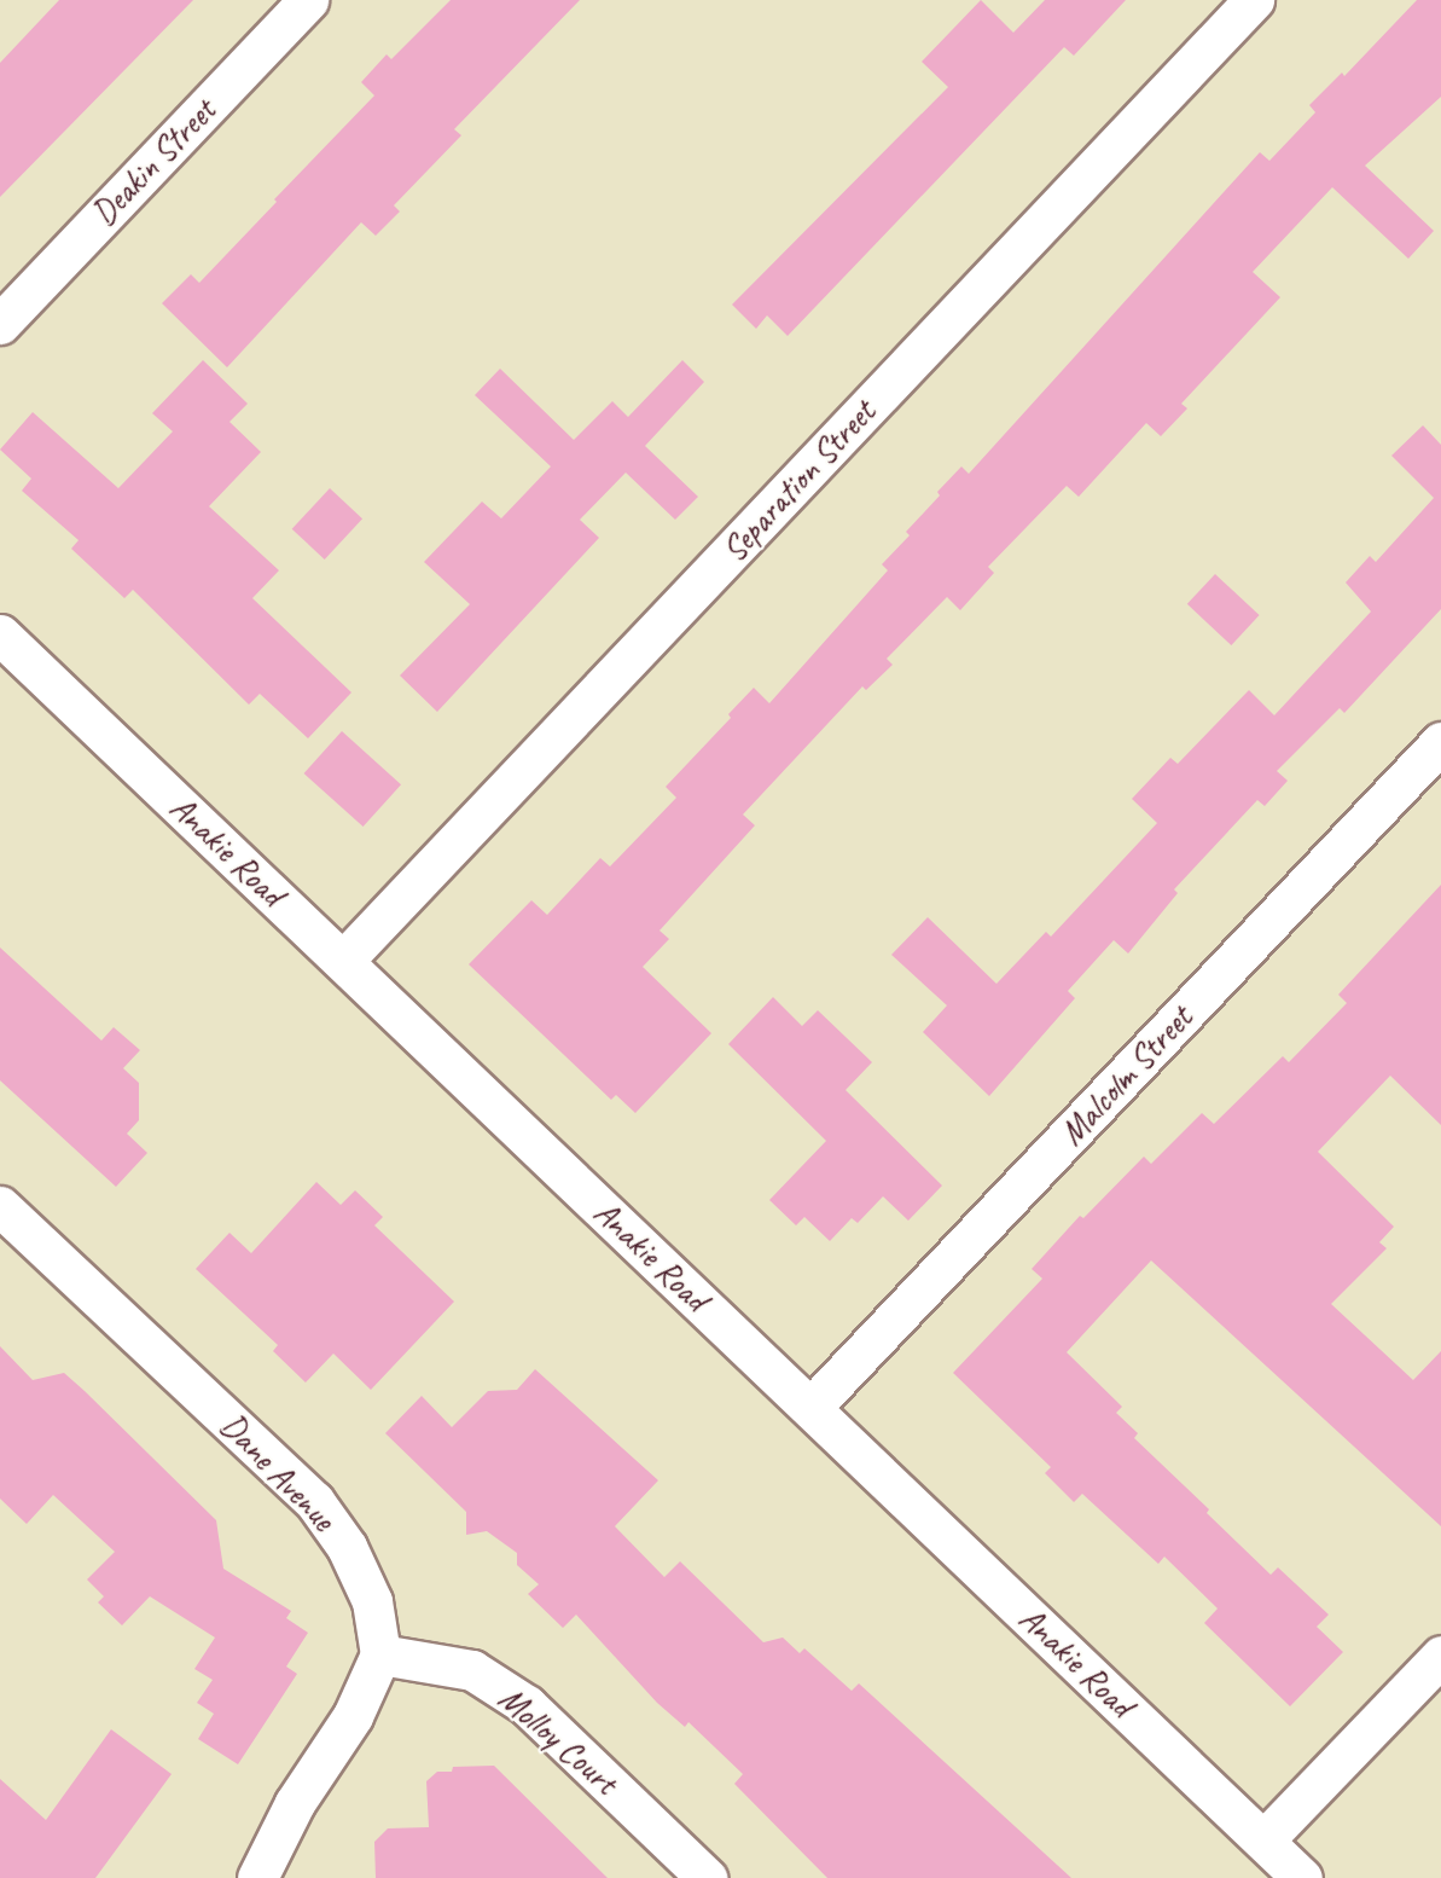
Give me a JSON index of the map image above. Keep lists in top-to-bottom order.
{
  "streets": {
    "main road": [
      "Deakin Street",
      "Separation Street",
      "Anakie Road",
      "Malcolm Street",
      "Dane Avenue",
      "Molloy Court"
    ]
  },
  "crossings": [
    ["Separation Street", "Anakie Road"],
    ["Anakie Road", "Malcolm Street"],
    ["Dane Avenue", "Molloy Court"]
  ]
}
